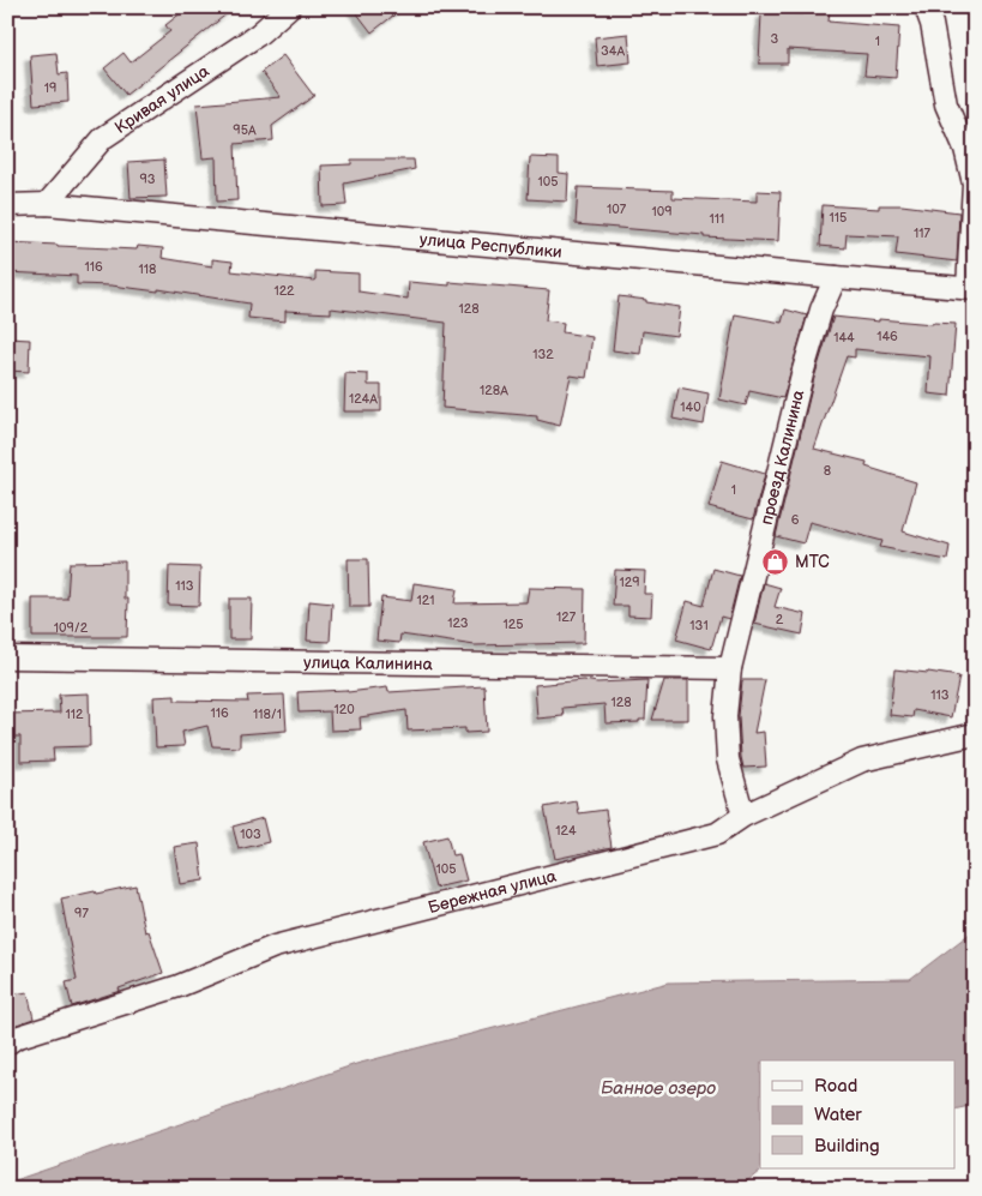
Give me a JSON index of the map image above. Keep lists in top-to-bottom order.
{
  "streets": {
    "street": [
      "Кривая улица",
      "улица Республики",
      "проезд Калинина",
      "улица Калинина",
      "Бережная улица"
    ]
  },
  "crossings": [
    ["Кривая улица", "улица Республики"],
    ["улица Республики", "проезд Калинина"],
    ["проезд Калинина", "улица Калинина"],
    ["проезд Калинина", "Бережная улица"]
  ],
  "water": ["Банное озеро"],
  "places": {
    "shop": ["МТС"]
  },
  "house_numbers": [
    "3",
    "1",
    "34А",
    "19",
    "95А",
    "93",
    "105",
    "107",
    "109",
    "115",
    "111",
    "117",
    "116",
    "118",
    "122",
    "128",
    "146",
    "144",
    "132",
    "128А",
    "124А",
    "140",
    "8",
    "1",
    "6",
    "129",
    "113",
    "121",
    "127",
    "2",
    "123",
    "125",
    "131",
    "109/2",
    "113",
    "128",
    "120",
    "116",
    "112",
    "118/1",
    "124",
    "103",
    "105",
    "97"
  ],
  "legend": ["Road", "Water", "Building"]
}
